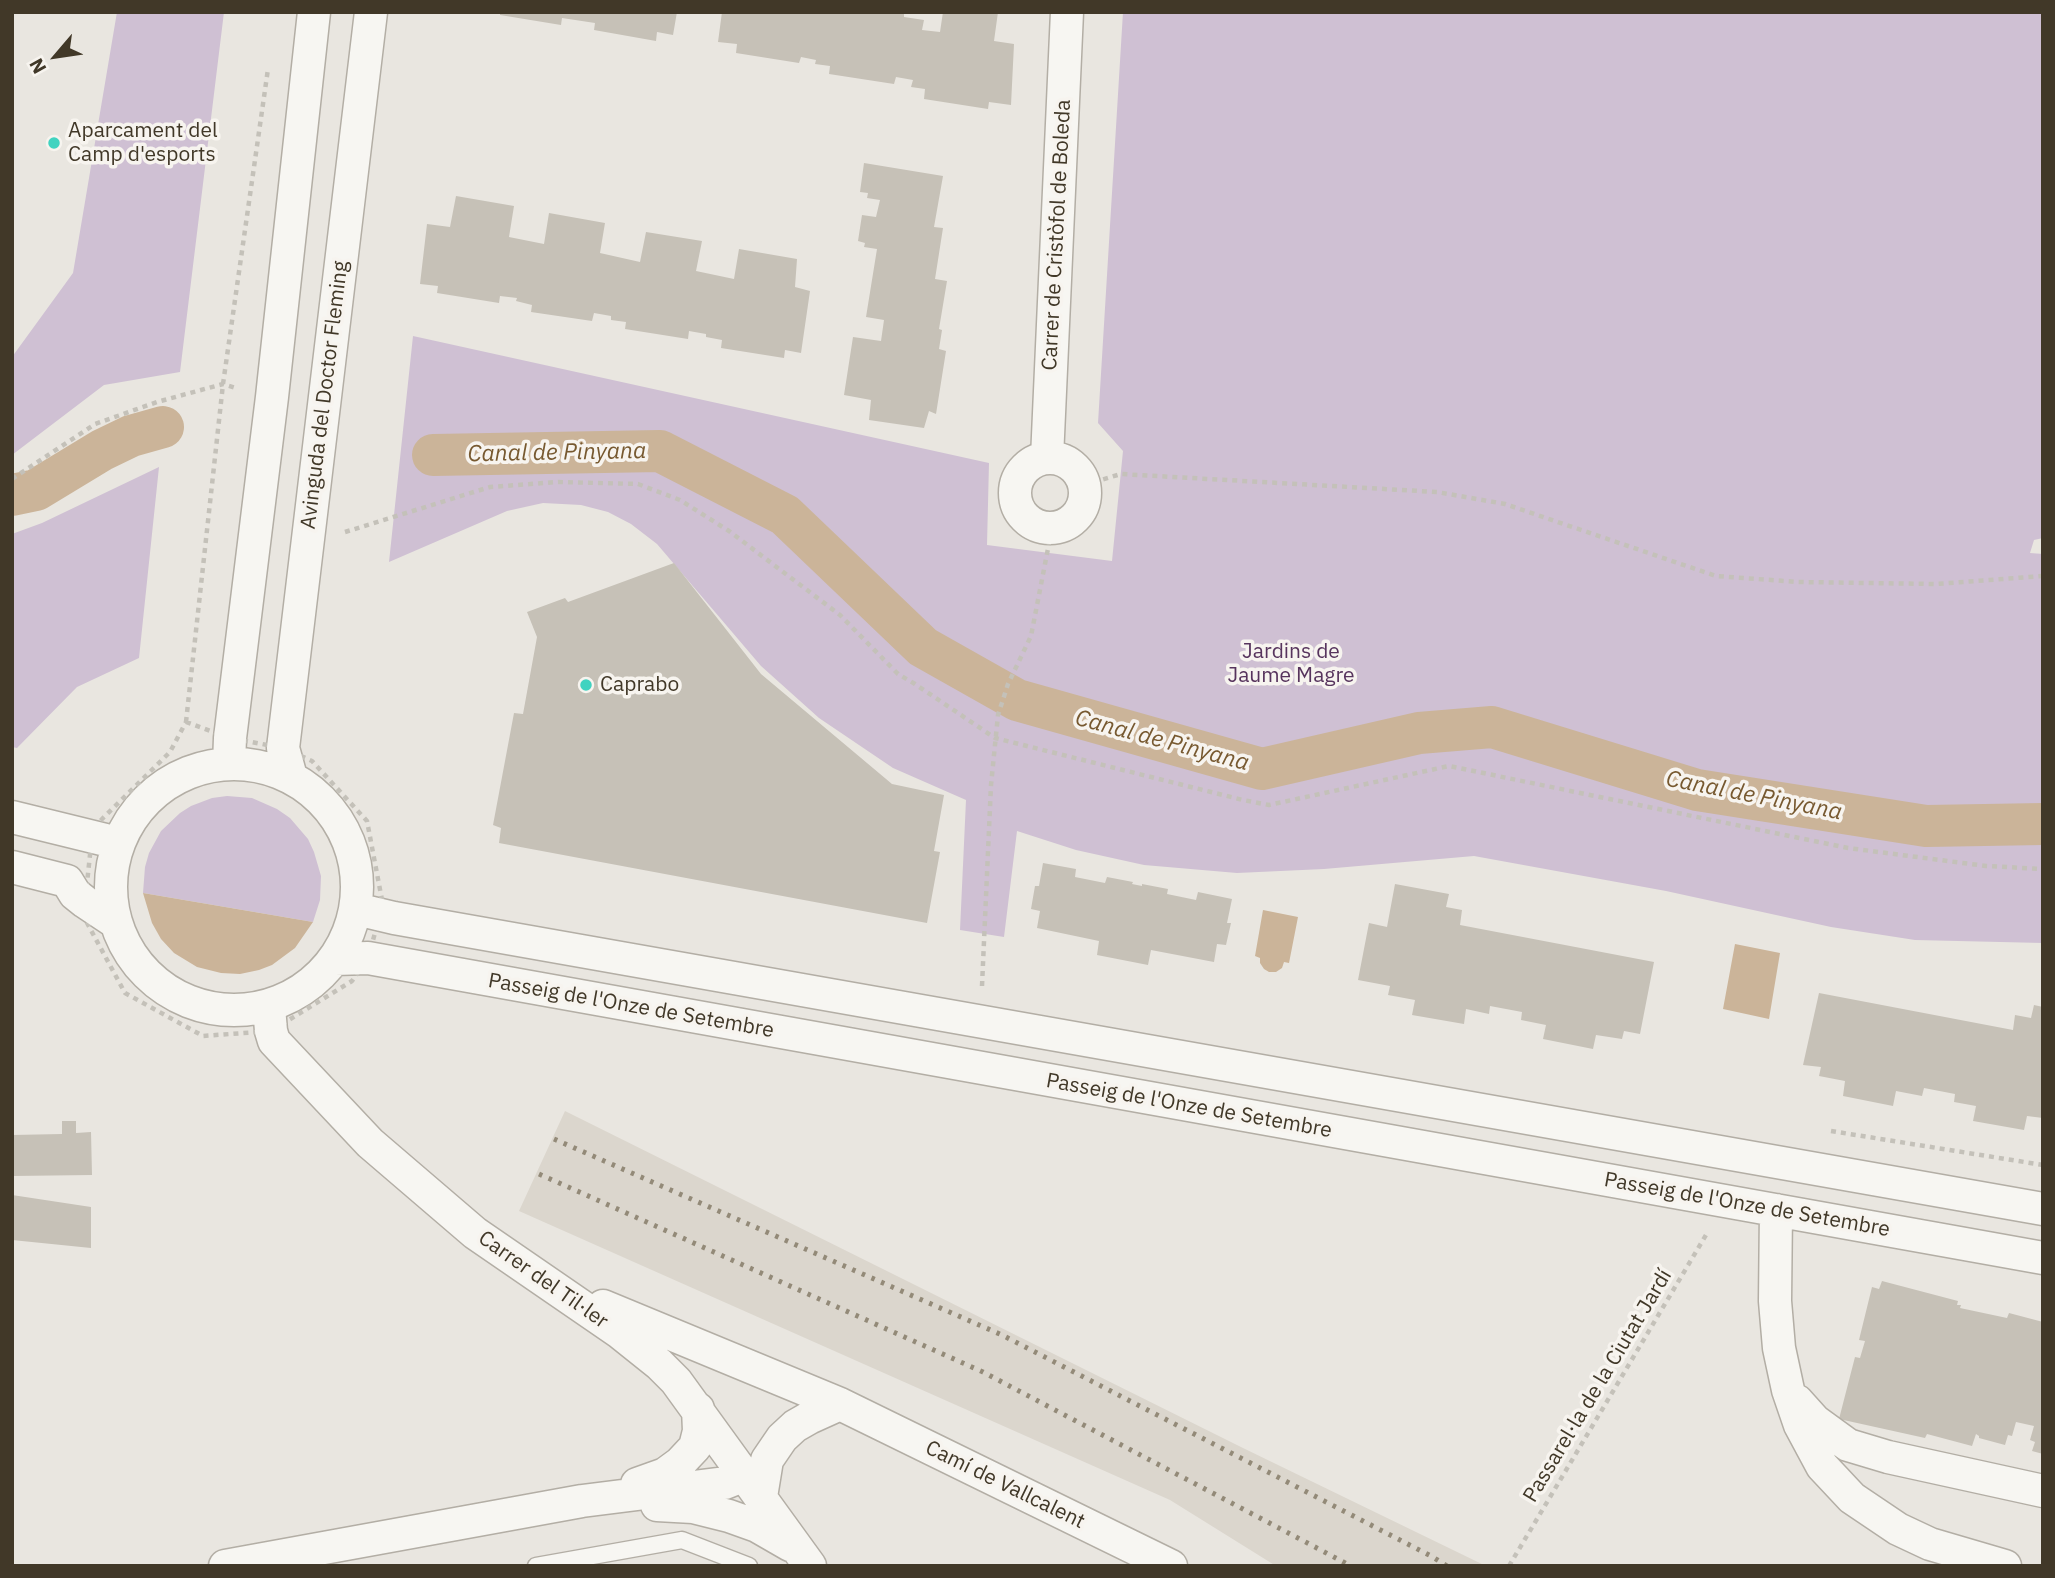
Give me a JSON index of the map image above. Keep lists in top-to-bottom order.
{
  "streets": {
    "street": [
      "Carrer de Cristòfol de Boleda",
      "Avinguda del Doctor Fleming",
      "Passeig de l'Onze de Setembre",
      "Carrer del Til·ler",
      "Camí de Vallcalent"
    ],
    "path": ["Passarel·la de la Ciutat Jardí"]
  },
  "crossings": [
    ["Carrer del Til·ler", "Camí de Vallcalent"]
  ],
  "water": ["Canal de Pinyana"],
  "parks": ["Jardins de Jaume Magre"],
  "places": ["Aparcament del Camp d'esports", "Caprabo"],
  "north": "bottom left"
}
